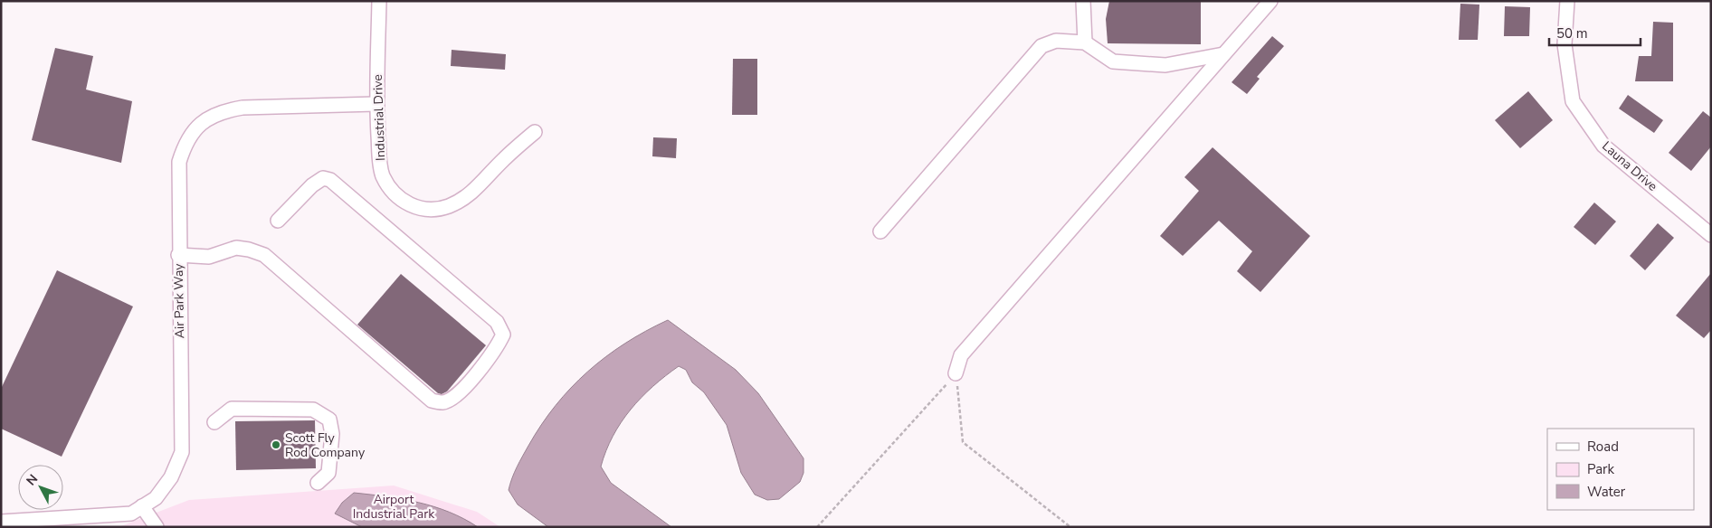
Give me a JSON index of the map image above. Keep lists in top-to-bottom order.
{
  "streets": {
    "street": ["Industrial Drive", "Launa Drive", "Air Park Way"]
  },
  "crossings": [
    ["Industrial Drive", "Air Park Way"]
  ],
  "parks": ["Airport Industrial Park"],
  "places": ["Scott Fly Rod Company"],
  "legend": ["Road", "Park", "Water"],
  "scale_bar": "50 m",
  "north": "top left"
}
